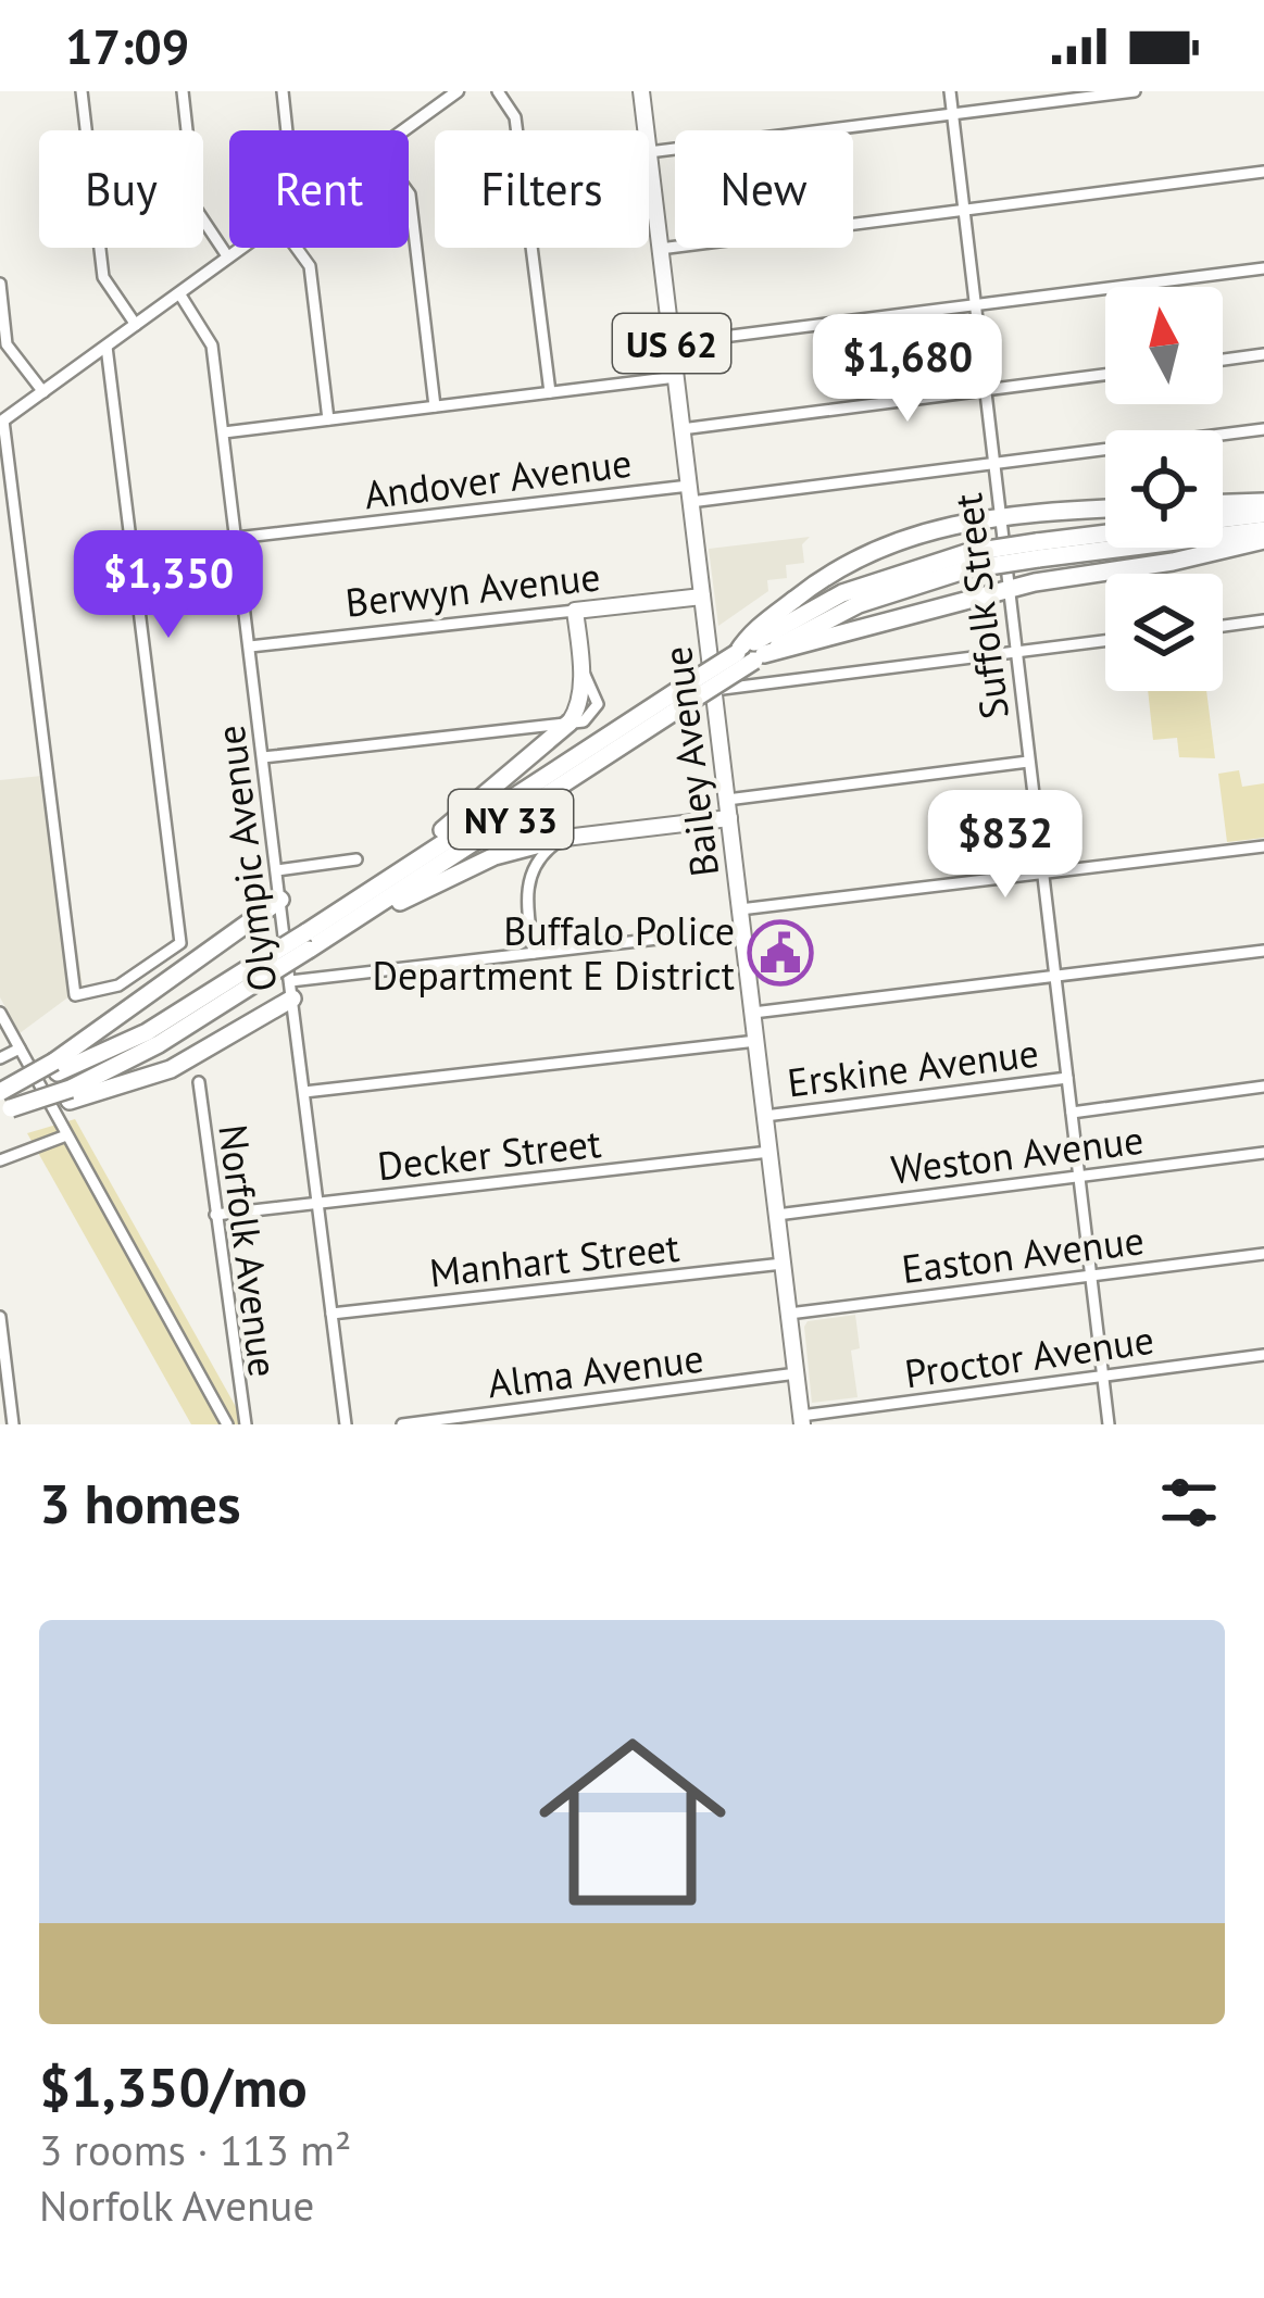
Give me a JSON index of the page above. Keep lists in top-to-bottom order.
{
  "streets": {
    "highway": ["NY 33"],
    "main road": ["US 62", "Berwyn Avenue", "Bailey Avenue"],
    "street": [
      "Andover Avenue",
      "Suffolk Street",
      "Olympic Avenue",
      "Erskine Avenue",
      "Decker Street",
      "Weston Avenue",
      "Norfolk Avenue",
      "Easton Avenue",
      "Manhart Street",
      "Proctor Avenue",
      "Alma Avenue"
    ]
  },
  "crossings": [
    ["Andover Avenue", "Suffolk Street"],
    ["Andover Avenue", "Bailey Avenue"],
    ["Andover Avenue", "Olympic Avenue"],
    ["Berwyn Avenue", "Bailey Avenue"],
    ["Berwyn Avenue", "Olympic Avenue"],
    ["Suffolk Street", "Erskine Avenue"],
    ["Suffolk Street", "Weston Avenue"],
    ["Suffolk Street", "Easton Avenue"],
    ["Suffolk Street", "Proctor Avenue"],
    ["Bailey Avenue", "Erskine Avenue"],
    ["Bailey Avenue", "Decker Street"],
    ["Bailey Avenue", "Weston Avenue"],
    ["Bailey Avenue", "Easton Avenue"],
    ["Bailey Avenue", "Manhart Street"],
    ["Bailey Avenue", "Proctor Avenue"],
    ["Bailey Avenue", "Alma Avenue"],
    ["Olympic Avenue", "Decker Street"],
    ["Olympic Avenue", "Manhart Street"],
    ["Decker Street", "Norfolk Avenue"]
  ],
  "places": {
    "public building": ["Buffalo Police Department E District"]
  },
  "north": "top",
  "page": {
    "status": "17:09",
    "chip": [
      "Buy",
      "Rent",
      "Filters",
      "New"
    ],
    "price": ["$1,680", "$1,350", "$832"],
    "heading": "3 homes",
    "list": [
      {
        "name": "$1,350/mo",
        "note": "3 rooms · 113 m² · Norfolk Avenue"
      }
    ]
  }
}
